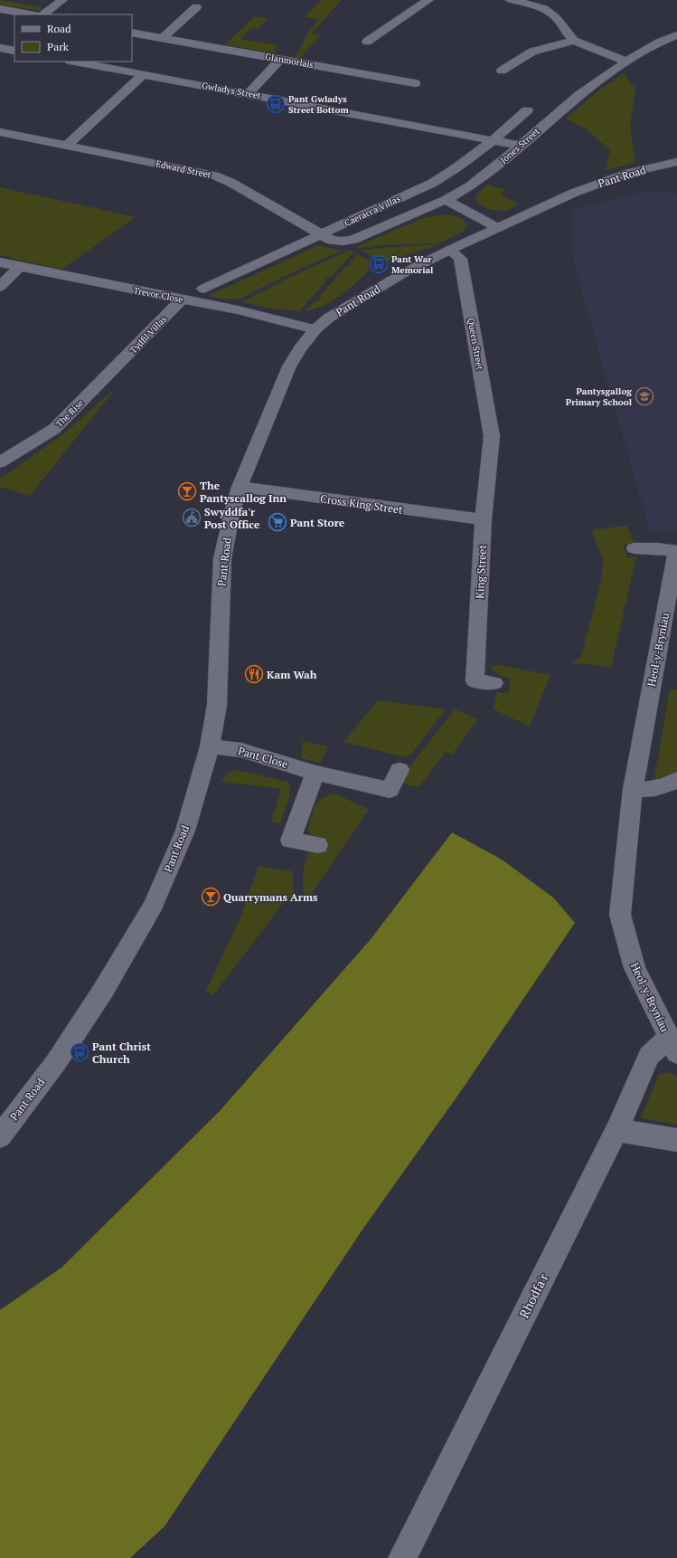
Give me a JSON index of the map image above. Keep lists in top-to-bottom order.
{
  "streets": {
    "street": [
      "Glanmorlais",
      "Gwladys Street",
      "Jones Street",
      "Edward Street",
      "Pant Road",
      "Caeracca Villas",
      "Trevor Close",
      "Tydfil Villas",
      "Queen Street",
      "The Rise",
      "Cross King Street",
      "King Street",
      "Heol-y-Bryniau",
      "Pant Close",
      "Rhodfa'r"
    ]
  },
  "crossings": [
    ["Gwladys Street", "Jones Street"],
    ["Gwladys Street", "Caeracca Villas"],
    ["Jones Street", "Edward Street"],
    ["Edward Street", "Caeracca Villas"],
    ["Pant Road", "Trevor Close"],
    ["Pant Road", "Queen Street"],
    ["Pant Road", "Cross King Street"],
    ["Pant Road", "Pant Close"],
    ["Trevor Close", "Tydfil Villas"],
    ["Tydfil Villas", "The Rise"],
    ["Queen Street", "King Street"],
    ["Cross King Street", "King Street"],
    ["Heol-y-Bryniau", "Rhodfa'r"]
  ],
  "places": {
    "bus stop": ["Pant Gwladys Street Bottom", "Pant War Memorial", "Pant Christ Church"],
    "school or university": ["Pantysgallog Primary School"],
    "bar": ["The Pantyscallog Inn", "Quarrymans Arms"],
    "public building": ["Swyddfa'r Post Office"],
    "supermarket": ["Pant Store"],
    "restaurant": ["Kam Wah"]
  },
  "legend": ["Road", "Park"]
}
